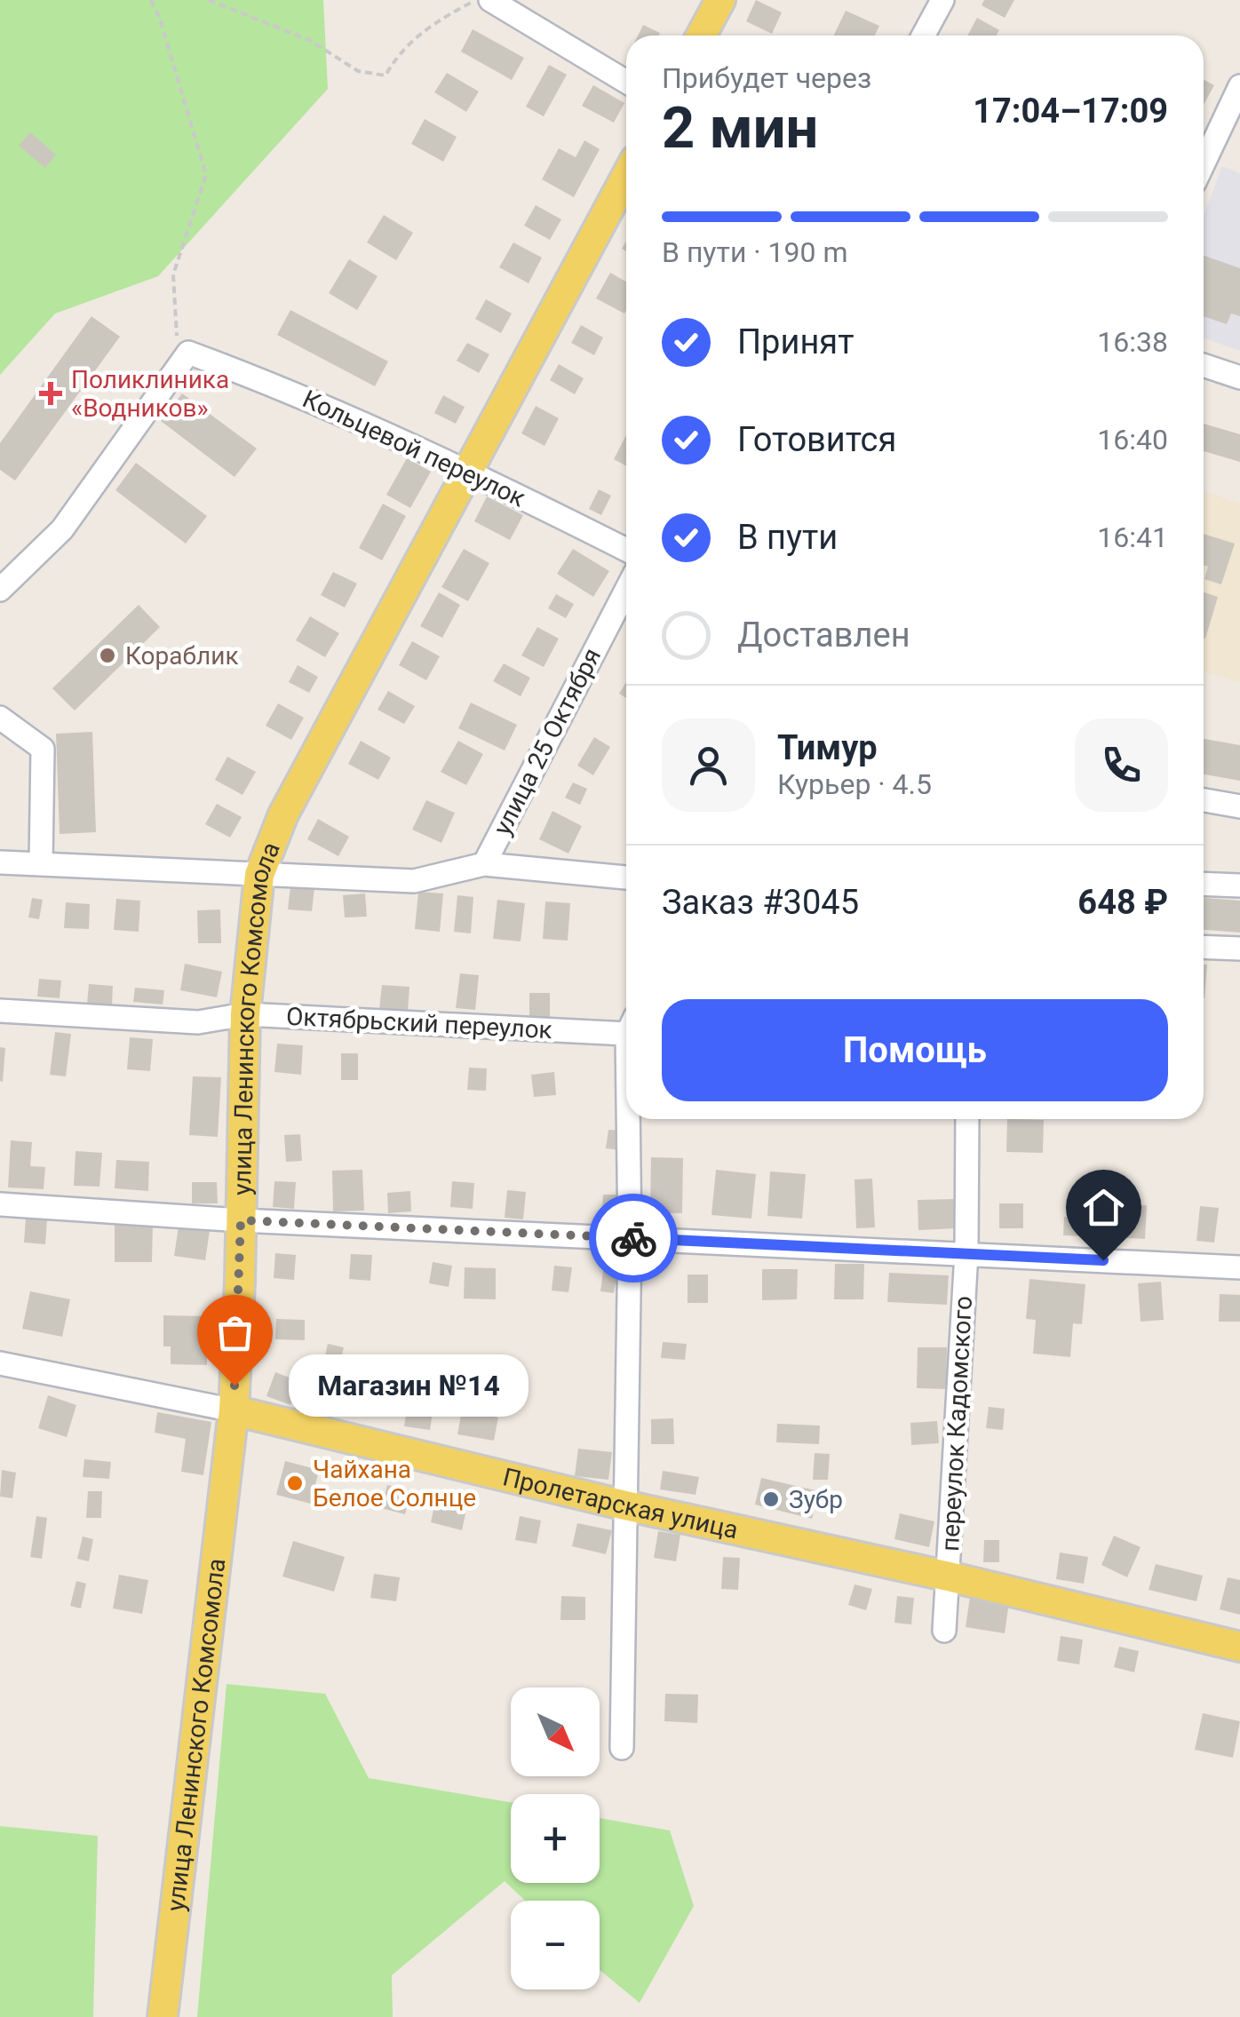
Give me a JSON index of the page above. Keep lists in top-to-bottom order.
{
  "streets": {
    "main road": ["улица Ленинского Комсомола", "Пролетарская улица"],
    "street": [
      "Кольцевой переулок",
      "улица 25 Октября",
      "Октябрьский переулок",
      "переулок Кадомского"
    ]
  },
  "crossings": [
    ["Кольцевой переулок", "улица Ленинского Комсомола"],
    ["улица Ленинского Комсомола", "Октябрьский переулок"],
    ["улица Ленинского Комсомола", "Пролетарская улица"],
    ["переулок Кадомского", "Пролетарская улица"]
  ],
  "places": {
    "health": ["Поликлиника «Водников»"],
    "other": [
      "Кораблик",
      "Магазин №14",
      "Чайхана Белое Солнце",
      "Зубр"
    ]
  },
  "north": "bottom right",
  "page": {
    "heading": ["2 мин", "Прибудет через", "17:04–17:09"],
    "panel": [
      "Тимур",
      "Курьер · 4.5",
      "Заказ #3045",
      "648 ₽"
    ],
    "bar": "В пути · 190 m",
    "list": [
      ["Принят", "16:38"],
      ["Готовится", "16:40"],
      ["В пути", "16:41"],
      "Доставлен"
    ],
    "buttons": "Помощь",
    "bubble": "Магазин №14",
    "map_buttons": ["+", "−"]
  }
}
